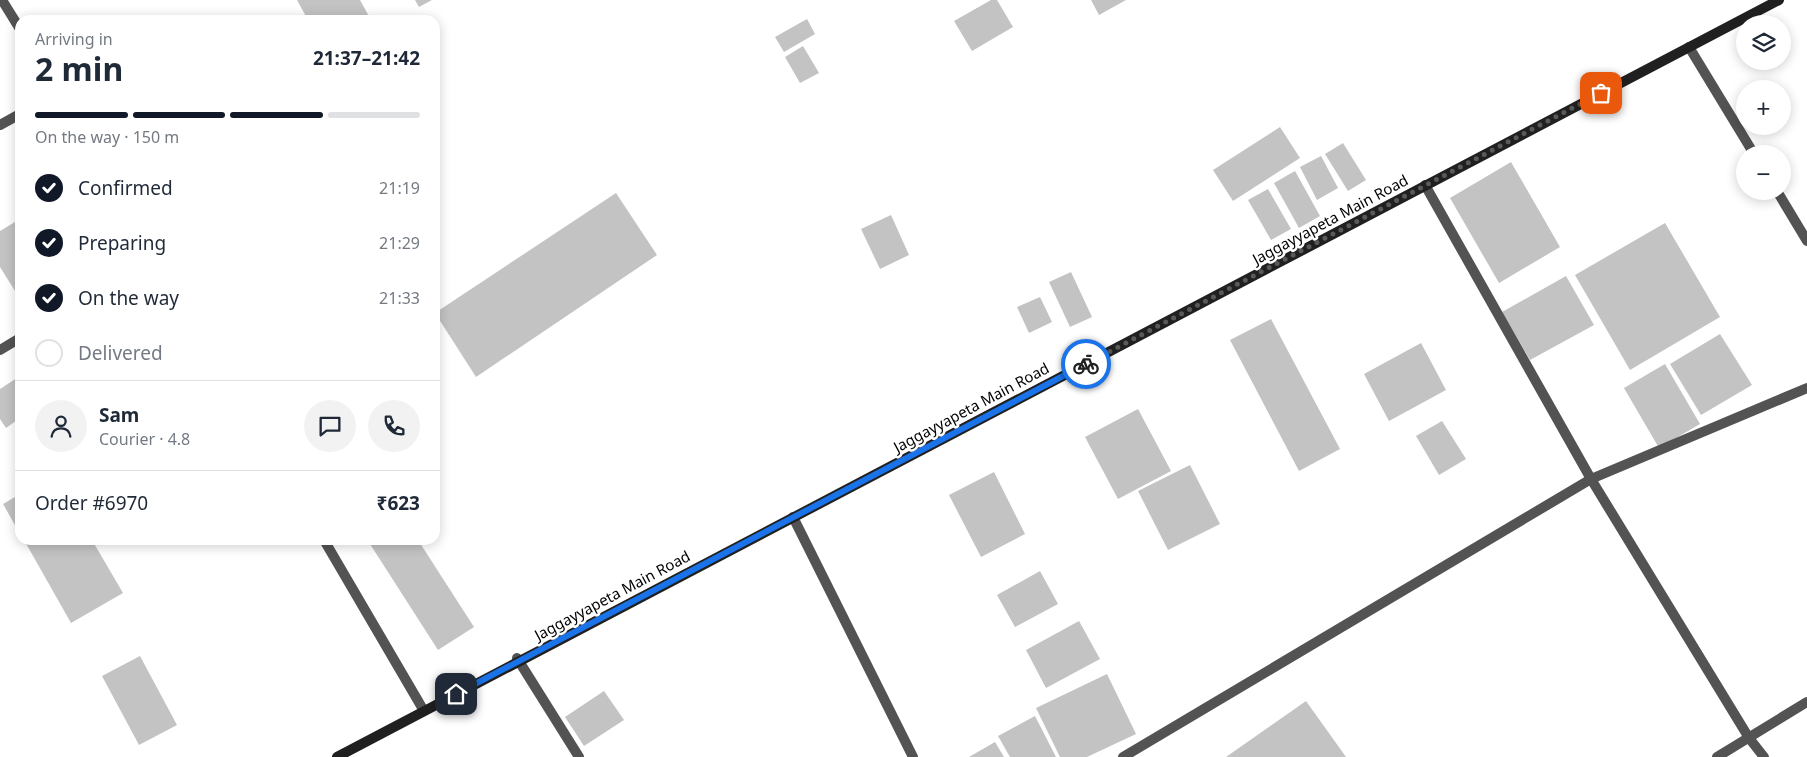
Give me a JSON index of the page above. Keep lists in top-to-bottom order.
{
  "streets": {
    "main road": ["Jaggayyapeta Main Road"]
  },
  "page": {
    "map_buttons": ["+", "−"],
    "heading": ["2 min", "Arriving in", "21:37–21:42"],
    "panel": [
      "Sam",
      "Courier · 4.8",
      "Order #6970",
      "₹623"
    ],
    "bar": "On the way · 150 m",
    "list": [
      ["Confirmed", "21:19"],
      ["Preparing", "21:29"],
      ["On the way", "21:33"],
      "Delivered"
    ]
  }
}
